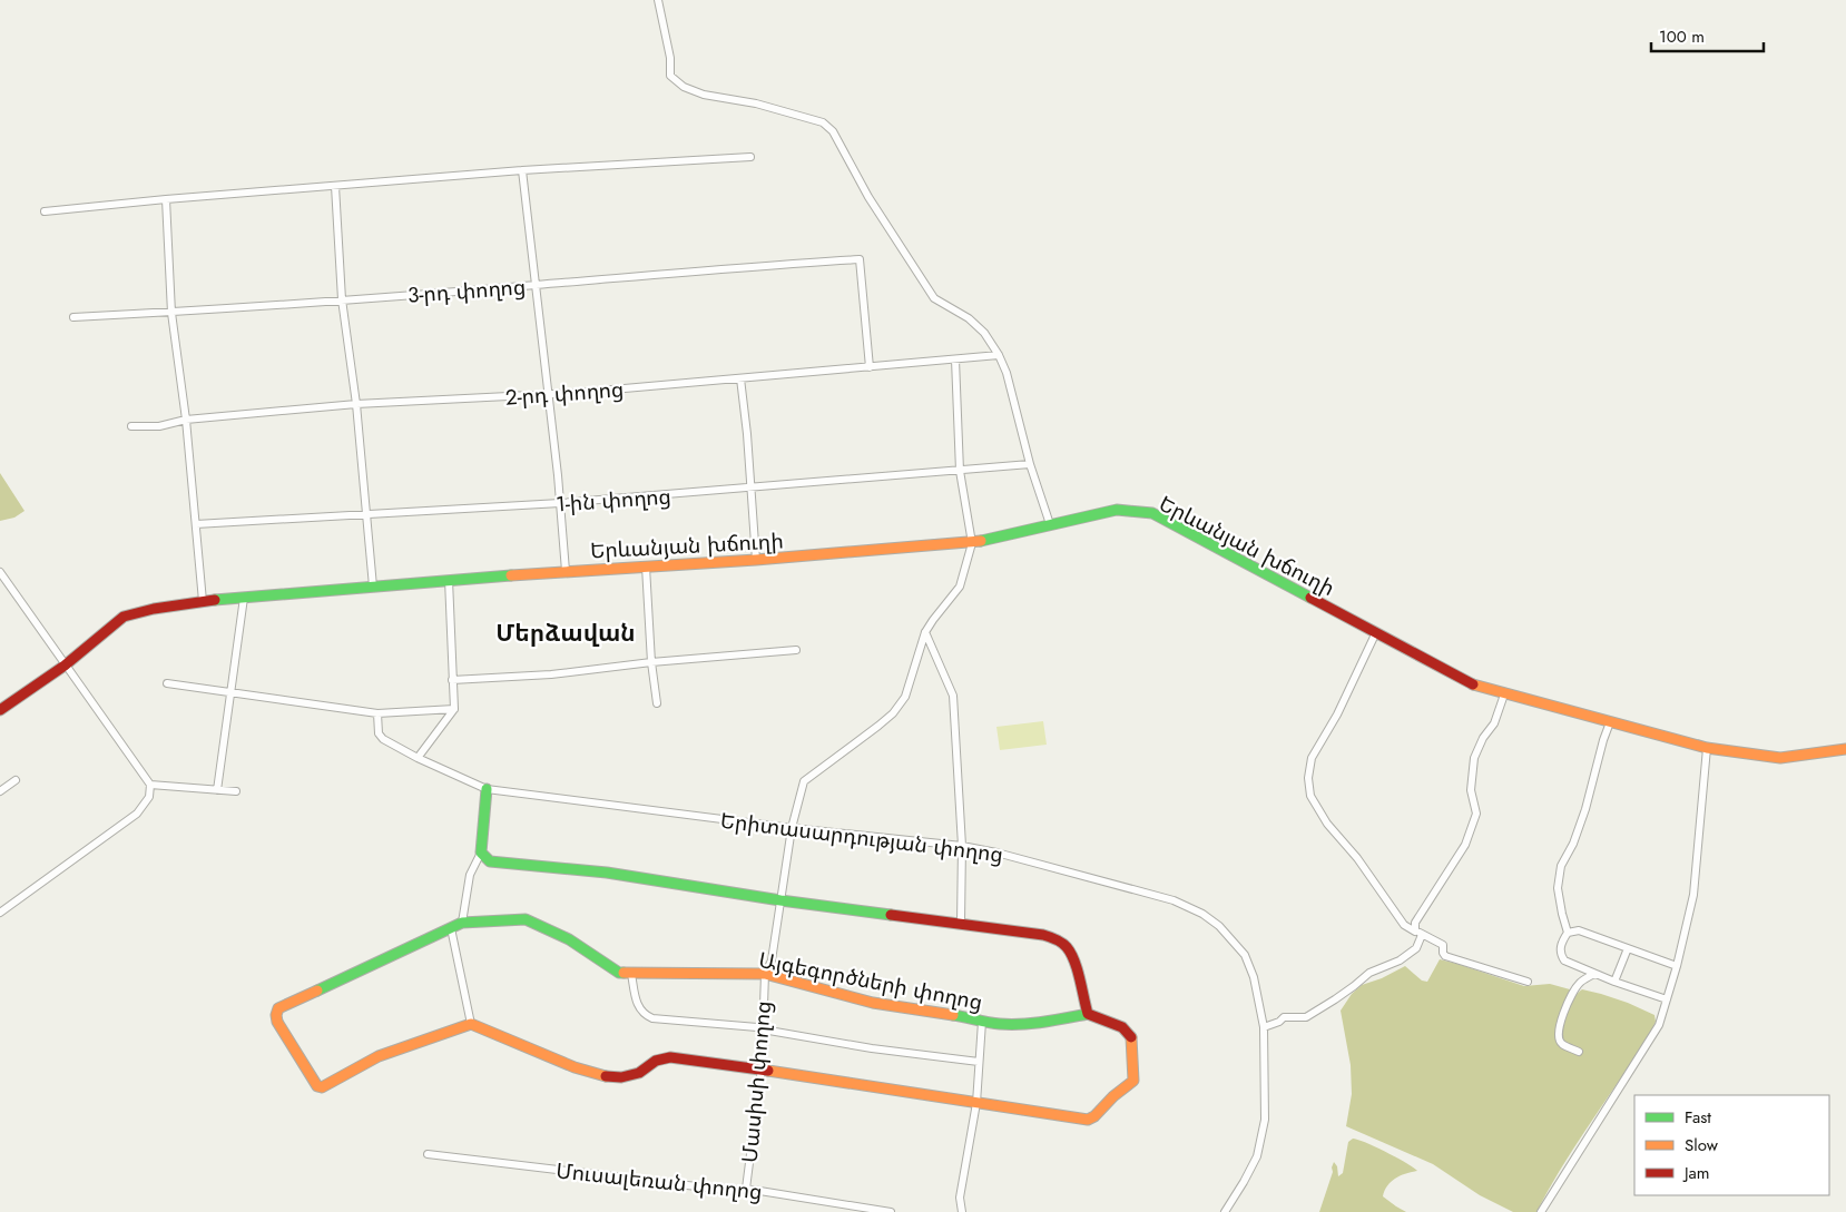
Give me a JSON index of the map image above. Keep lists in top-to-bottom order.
{
  "streets": {
    "street": [
      "3-րդ փողոց",
      "2-րդ փողոց",
      "1-ին փողոց",
      "Երևանյան խճուղի",
      "Երիտասարդության փողոց",
      "Այգեգործների փողոց",
      "Մասիսի փողոց",
      "Մուսալեռան փողոց"
    ]
  },
  "crossings": [
    ["3-րդ փողոց", "2-րդ փողոց"],
    ["Երևանյան խճուղի", "Մասիսի փողոց"],
    ["Երիտասարդության փողոց", "Մասիսի փողոց"],
    ["Այգեգործների փողոց", "Մասիսի փողոց"],
    ["Մասիսի փողոց", "Մուսալեռան փողոց"]
  ],
  "districts": ["Մերձավան"],
  "legend": ["Fast", "Slow", "Jam"],
  "scale_bar": "100 m"
}
